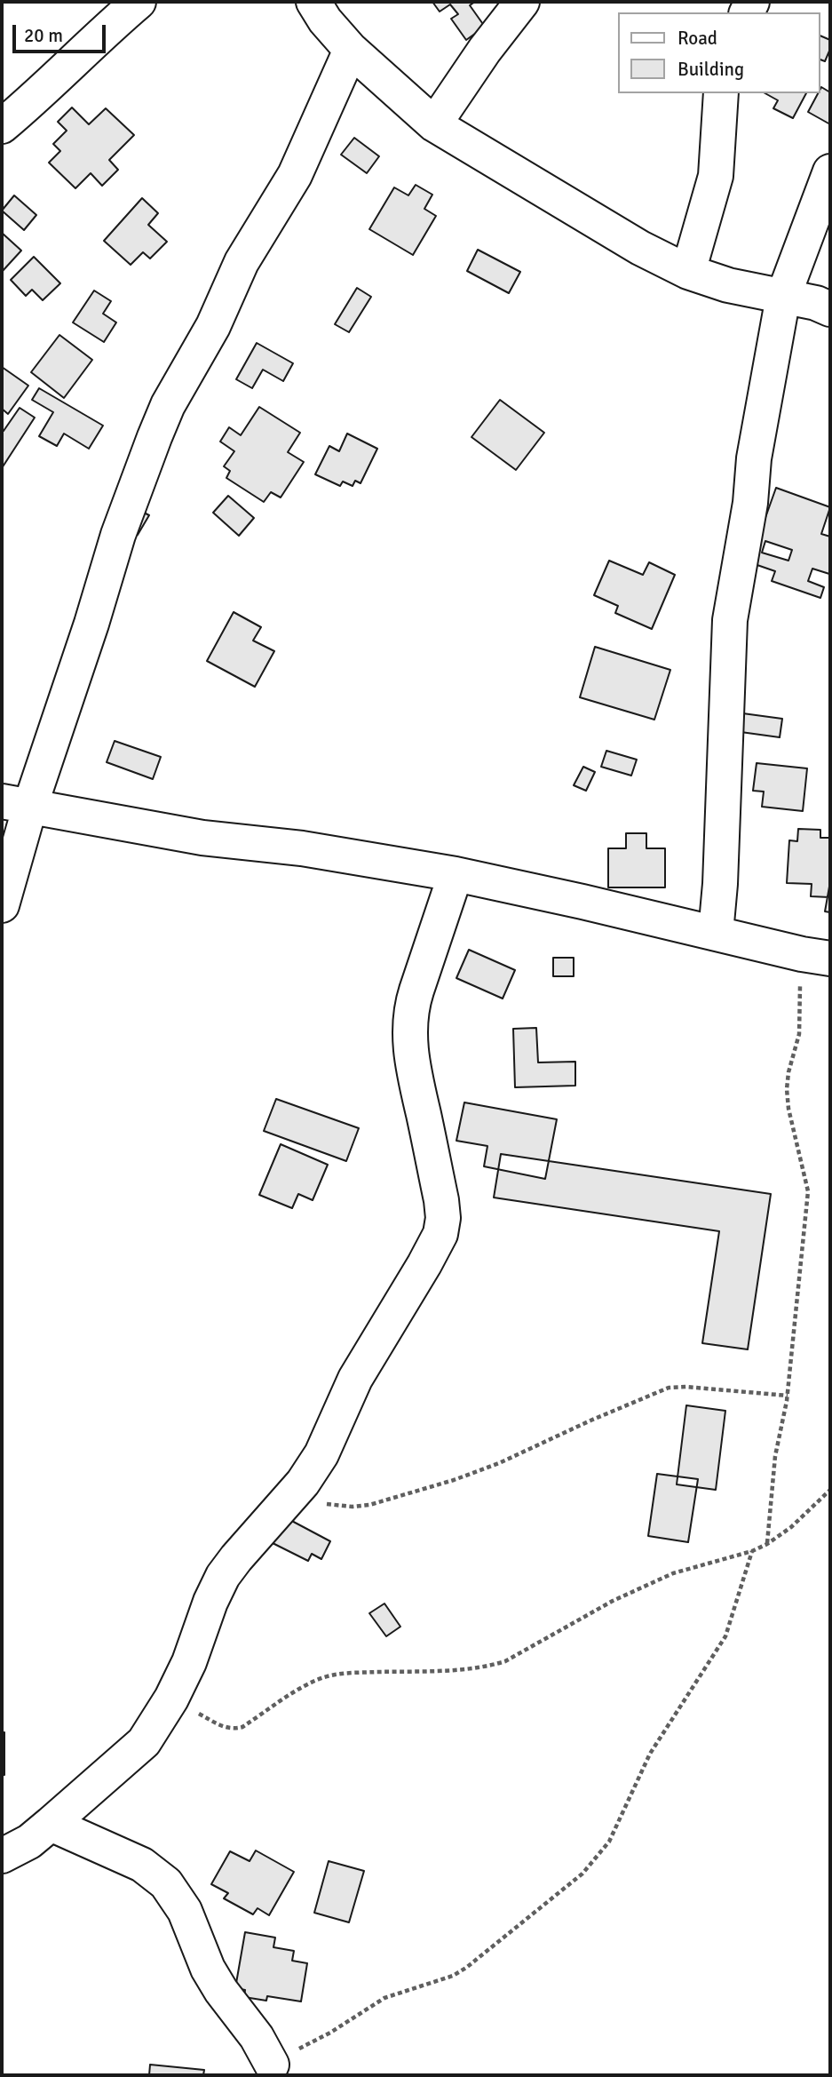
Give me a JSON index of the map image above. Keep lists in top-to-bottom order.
{
  "legend": ["Road", "Building"],
  "scale_bar": "20 m"
}
